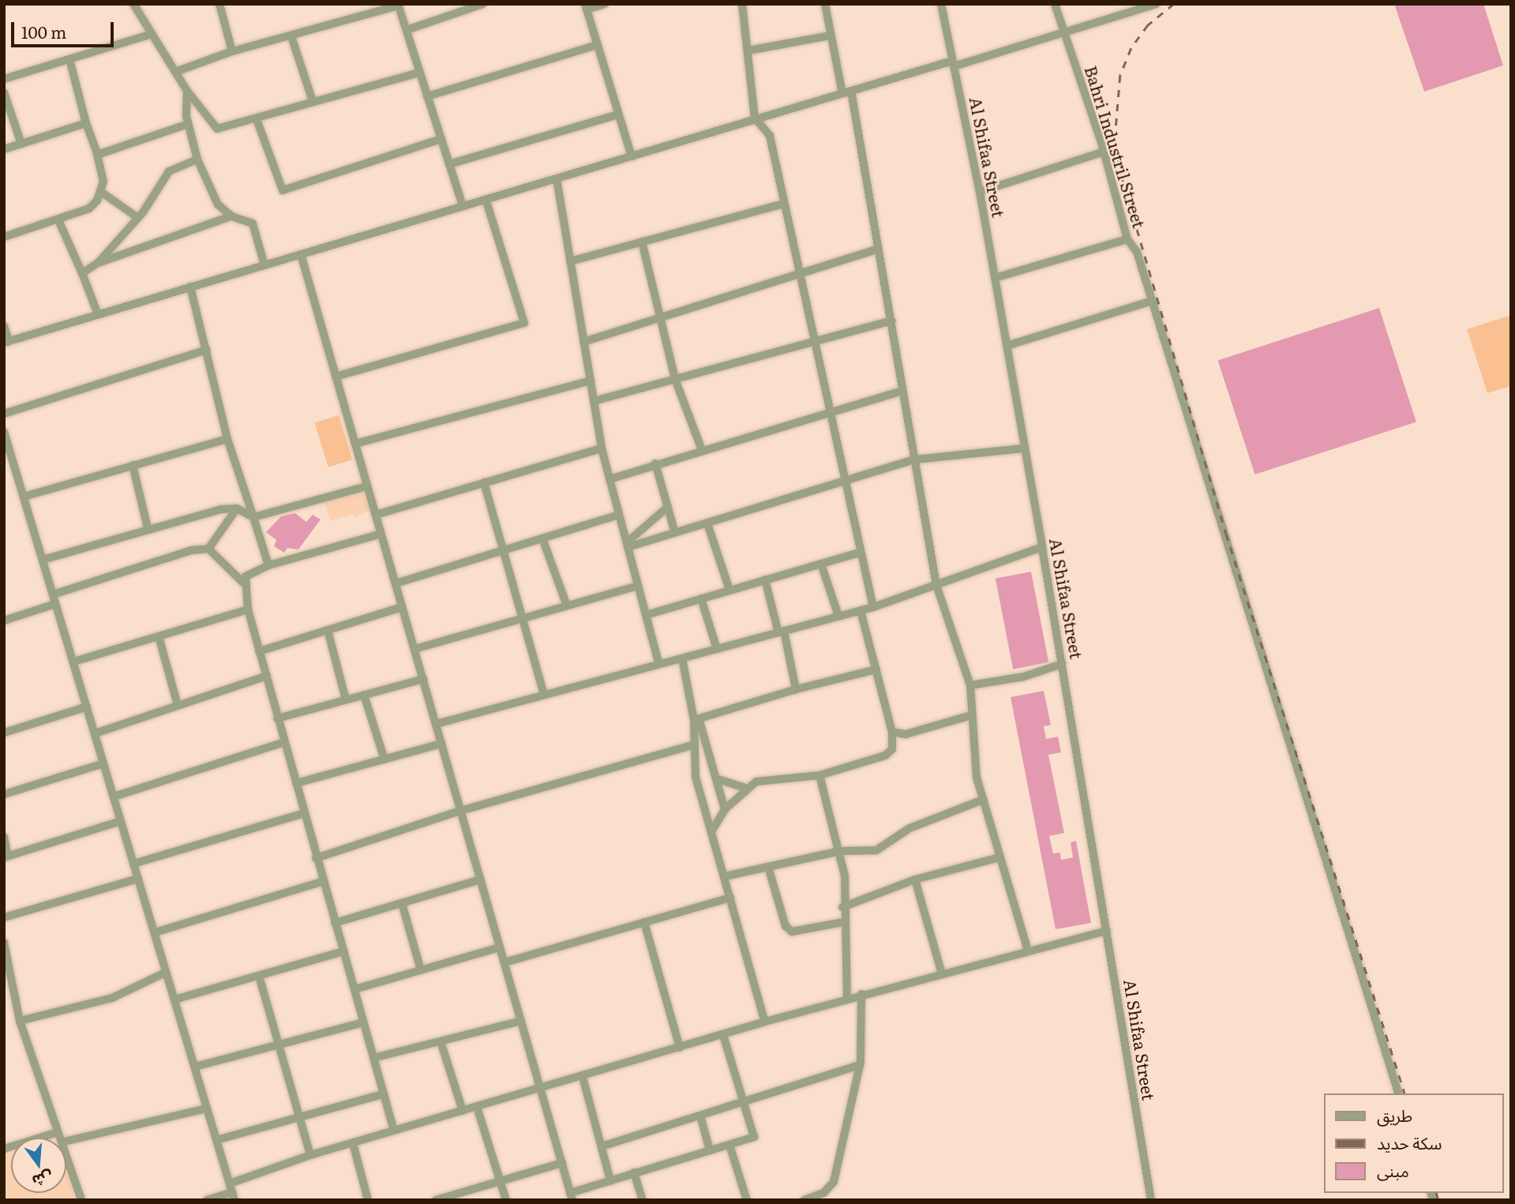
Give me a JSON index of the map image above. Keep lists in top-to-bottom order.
{
  "streets": {
    "street": ["Bahri Industril Street", "Al Shifaa Street"]
  },
  "legend": ["طريق", "سكة حديد", "مبنى"],
  "scale_bar": "100 m",
  "north": "bottom"
}
